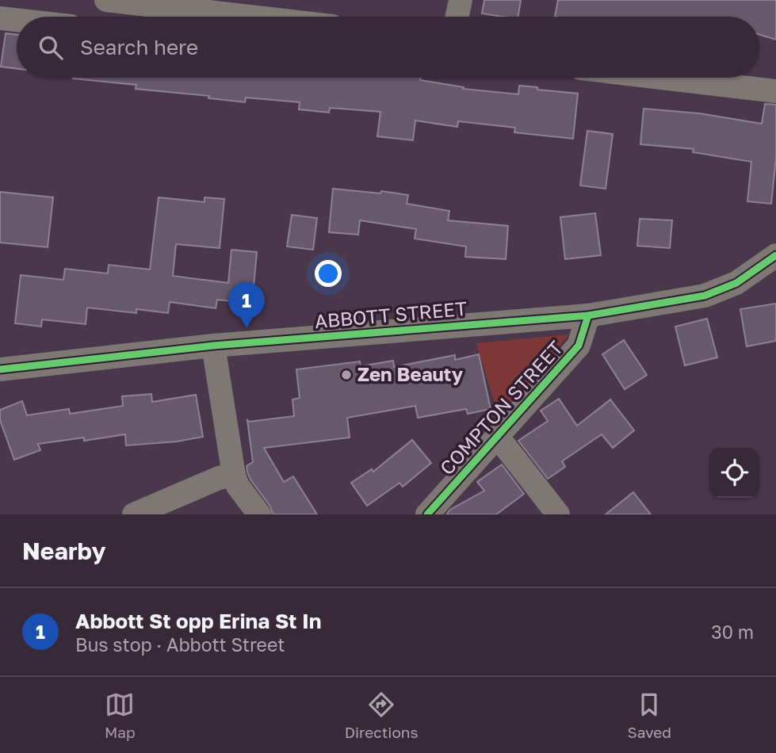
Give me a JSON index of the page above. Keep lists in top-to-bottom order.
{
  "streets": {
    "street": ["ABBOTT STREET", "COMPTON STREET"]
  },
  "crossings": [
    ["ABBOTT STREET", "COMPTON STREET"]
  ],
  "places": ["Zen Beauty"],
  "page": {
    "search": "Search here",
    "pins": "1",
    "heading": "Nearby",
    "list": [
      {
        "mark": "1",
        "name": "Abbott St opp Erina St In",
        "note": "Bus stop · Abbott Street",
        "value": "30 m"
      }
    ],
    "nav": ["Map", "Directions", "Saved"]
  }
}
